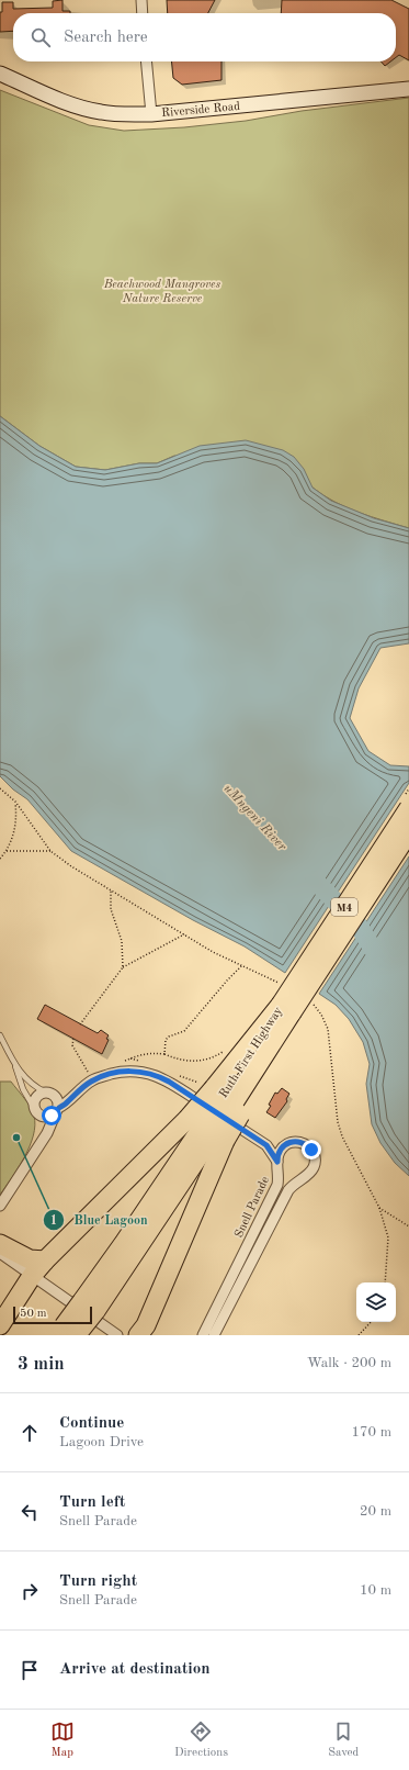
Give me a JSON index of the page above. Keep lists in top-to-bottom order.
{
  "streets": {
    "highway": ["M4", "Ruth First Highway"],
    "main road": ["Riverside Road"],
    "street": ["Snell Parade"]
  },
  "water": ["uMngeni River"],
  "parks": ["Beachwood Mangroves Nature Reserve"],
  "places": ["Blue Lagoon"],
  "scale_bar": "50 m",
  "page": {
    "search": "Search here",
    "scale": "50 m",
    "heading": ["3 min", "Walk · 200 m"],
    "list": [
      ["Continue", "Lagoon Drive", "170 m"],
      ["Turn left", "Snell Parade", "20 m"],
      ["Turn right", "Snell Parade", "10 m"],
      "Arrive at destination"
    ],
    "nav": ["Map", "Directions", "Saved"]
  }
}
